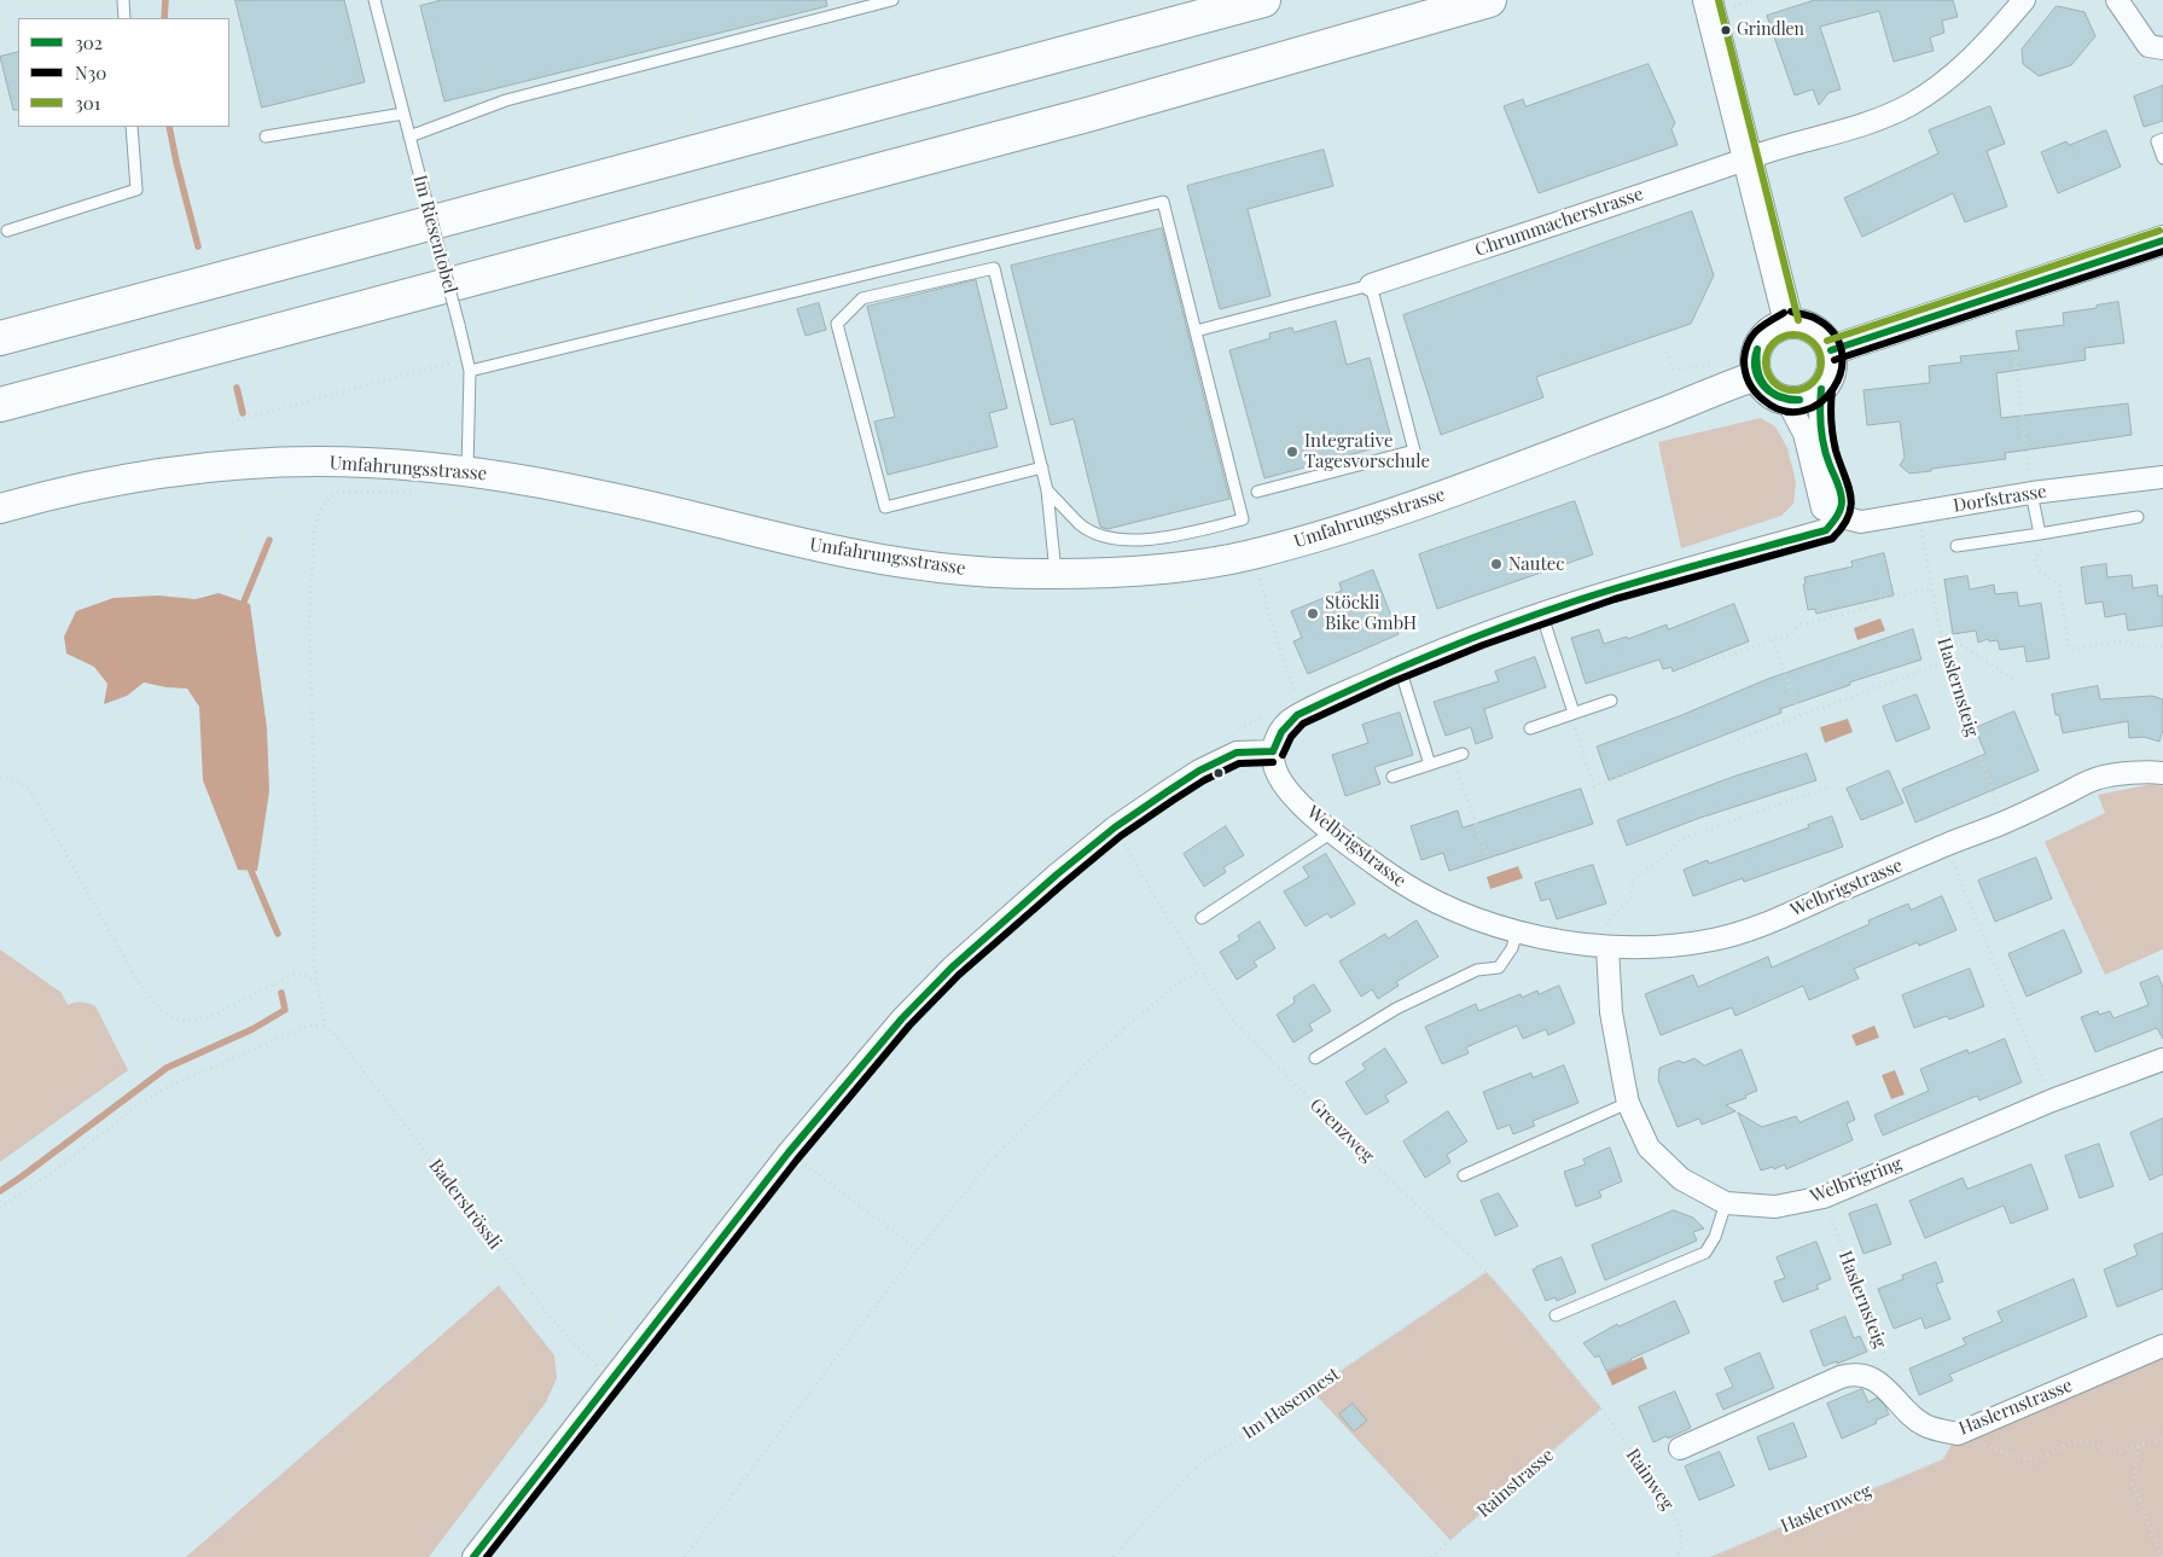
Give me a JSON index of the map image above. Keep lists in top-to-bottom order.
{
  "streets": {
    "main road": ["Umfahrungsstrasse"],
    "street": [
      "Chrummacherstrasse",
      "Dorfstrasse",
      "Welbrigstrasse",
      "Welbrigring",
      "Haslernstrasse"
    ],
    "lane": ["Im Riesentobel"],
    "path": [
      "Haslernsteig",
      "Grenzweg",
      "Baderströssli",
      "Im Hasennest",
      "Rainweg",
      "Rainstrasse",
      "Haslernweg"
    ]
  },
  "crossings": [
    ["Im Riesentobel", "Umfahrungsstrasse"],
    ["Dorfstrasse", "Haslernsteig"],
    ["Haslernsteig", "Welbrigstrasse"],
    ["Welbrigstrasse", "Welbrigring"],
    ["Grenzweg", "Im Hasennest"],
    ["Grenzweg", "Rainweg"],
    ["Grenzweg", "Rainstrasse"],
    ["Rainweg", "Rainstrasse"]
  ],
  "places": [
    "Grindlen",
    "Integrative Tagesvorschule",
    "Nautec",
    "Stöckli Bike GmbH"
  ],
  "lines": ["transit line 301", "transit line 302", "transit line N30"],
  "legend": ["302", "N30", "301"]
}
